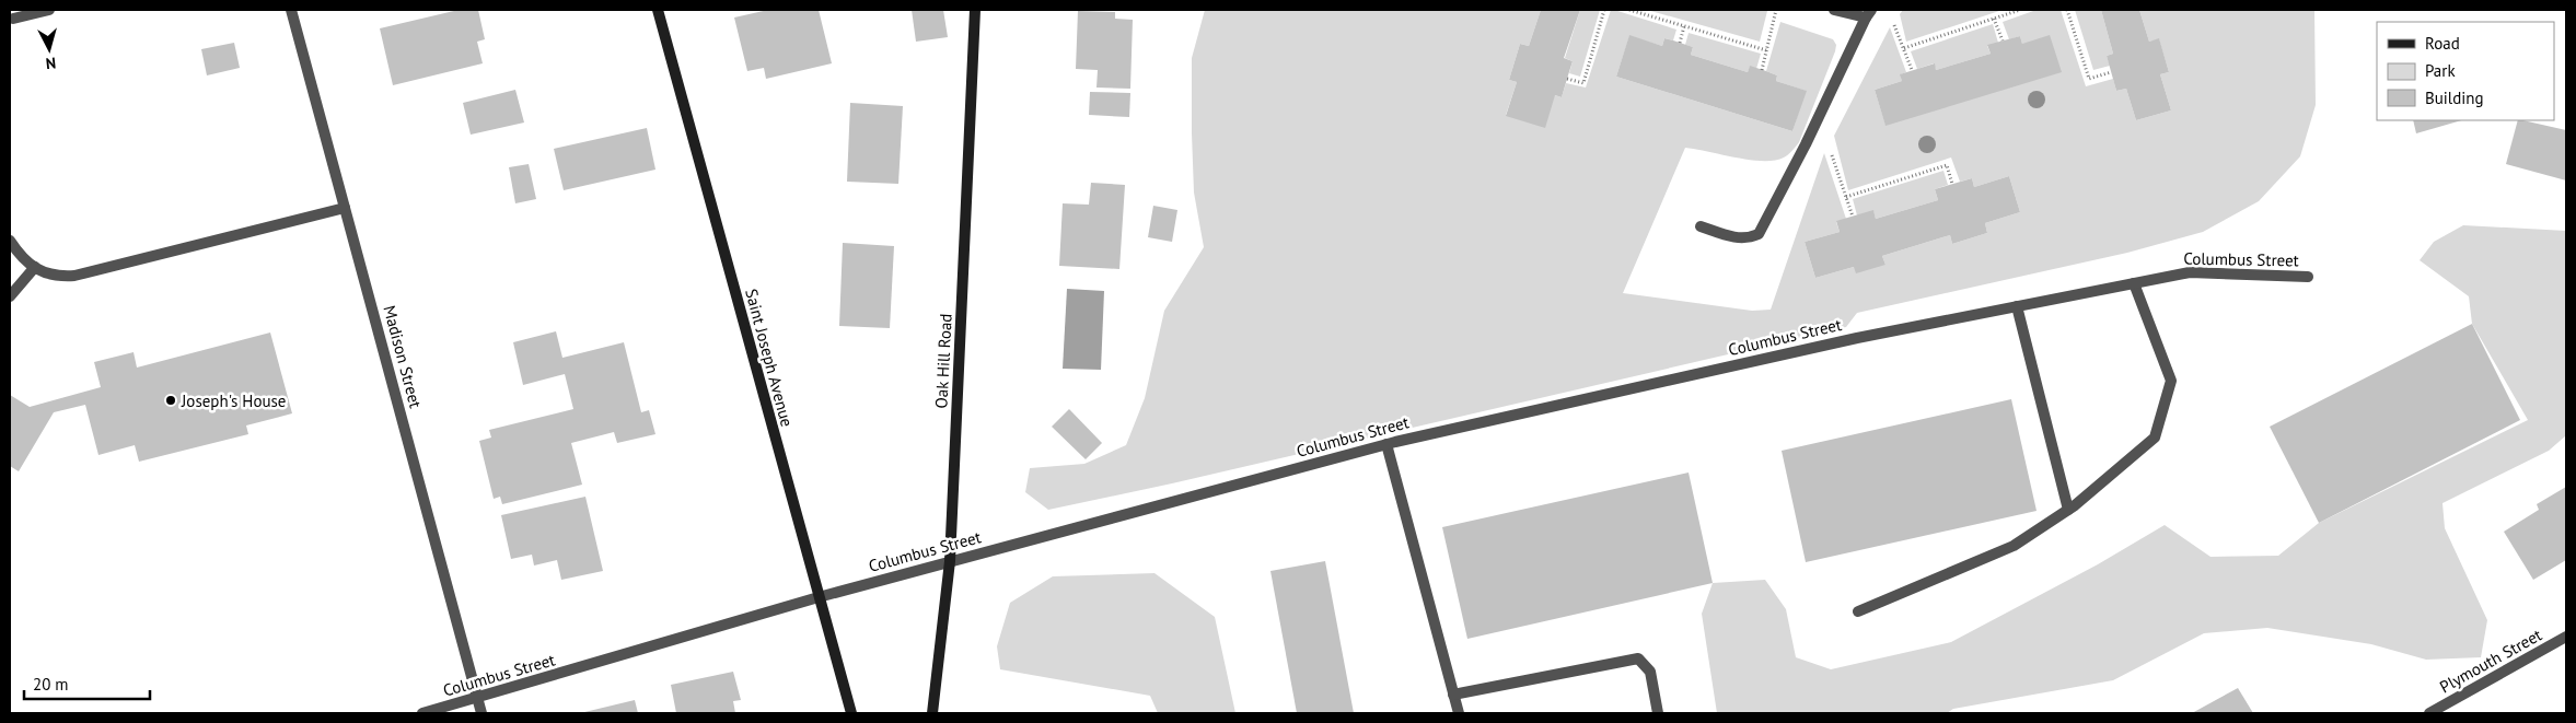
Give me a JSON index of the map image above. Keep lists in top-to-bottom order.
{
  "streets": {
    "street": [
      "Columbus Street",
      "Madison Street",
      "Saint Joseph Avenue",
      "Oak Hill Road",
      "Plymouth Street"
    ]
  },
  "crossings": [
    ["Columbus Street", "Madison Street"],
    ["Columbus Street", "Saint Joseph Avenue"],
    ["Columbus Street", "Oak Hill Road"]
  ],
  "places": ["Joseph's House"],
  "legend": ["Road", "Park", "Building"],
  "scale_bar": "20 m",
  "north": "bottom"
}
